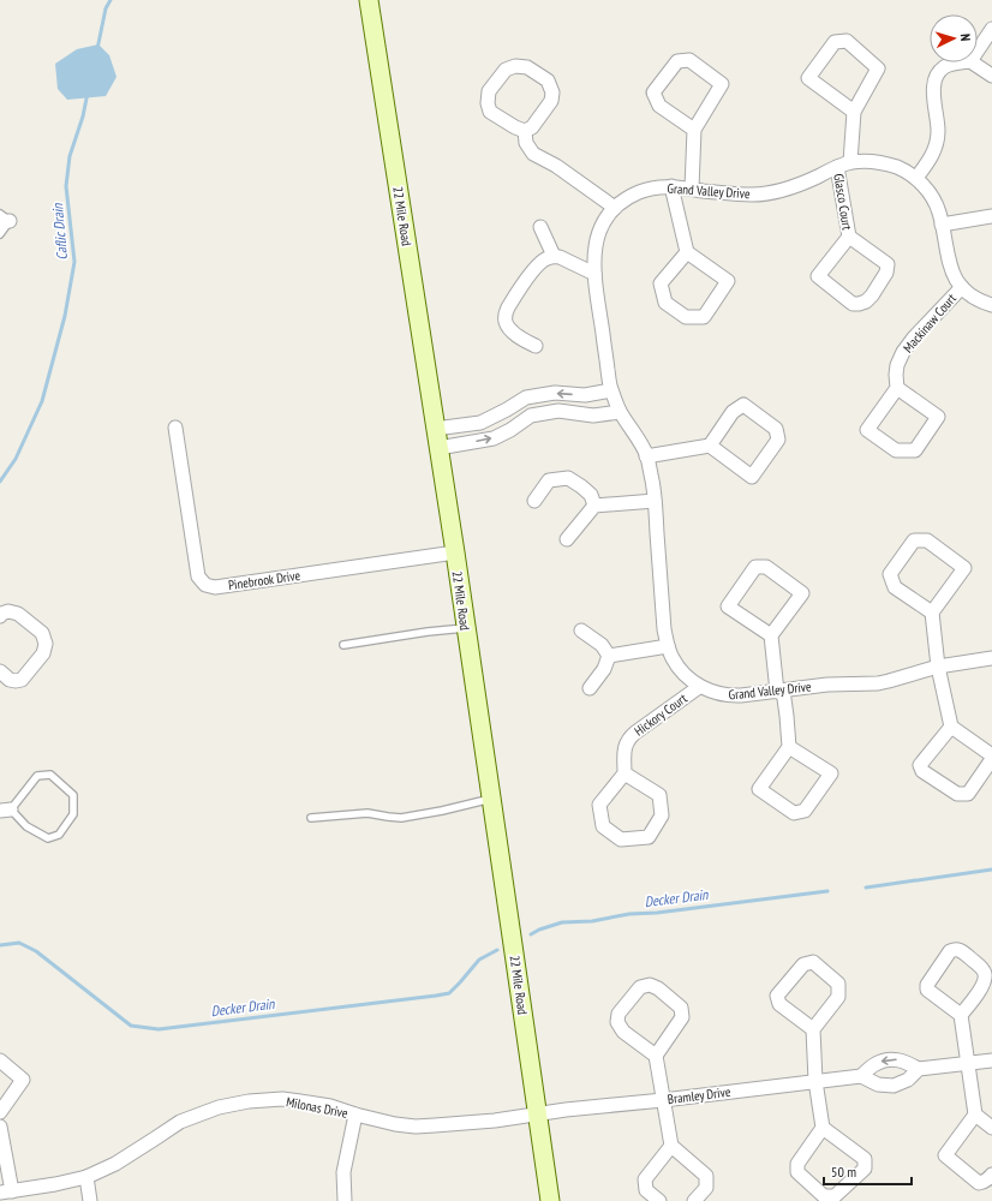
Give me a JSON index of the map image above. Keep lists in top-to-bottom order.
{
  "streets": {
    "street": [
      "Grand Valley Drive",
      "Glasco Court",
      "22 Mile Road",
      "Mackinaw Court",
      "Pinebrook Drive",
      "Hickory Court",
      "Bramley Drive",
      "Milonas Drive"
    ]
  },
  "crossings": [
    ["Grand Valley Drive", "Glasco Court"],
    ["Grand Valley Drive", "Mackinaw Court"],
    ["Grand Valley Drive", "Hickory Court"],
    ["22 Mile Road", "Pinebrook Drive"],
    ["22 Mile Road", "Bramley Drive"],
    ["22 Mile Road", "Milonas Drive"],
    ["Bramley Drive", "Milonas Drive"]
  ],
  "water": ["Caflic Drain", "Decker Drain"],
  "scale_bar": "50 m",
  "north": "right"
}
